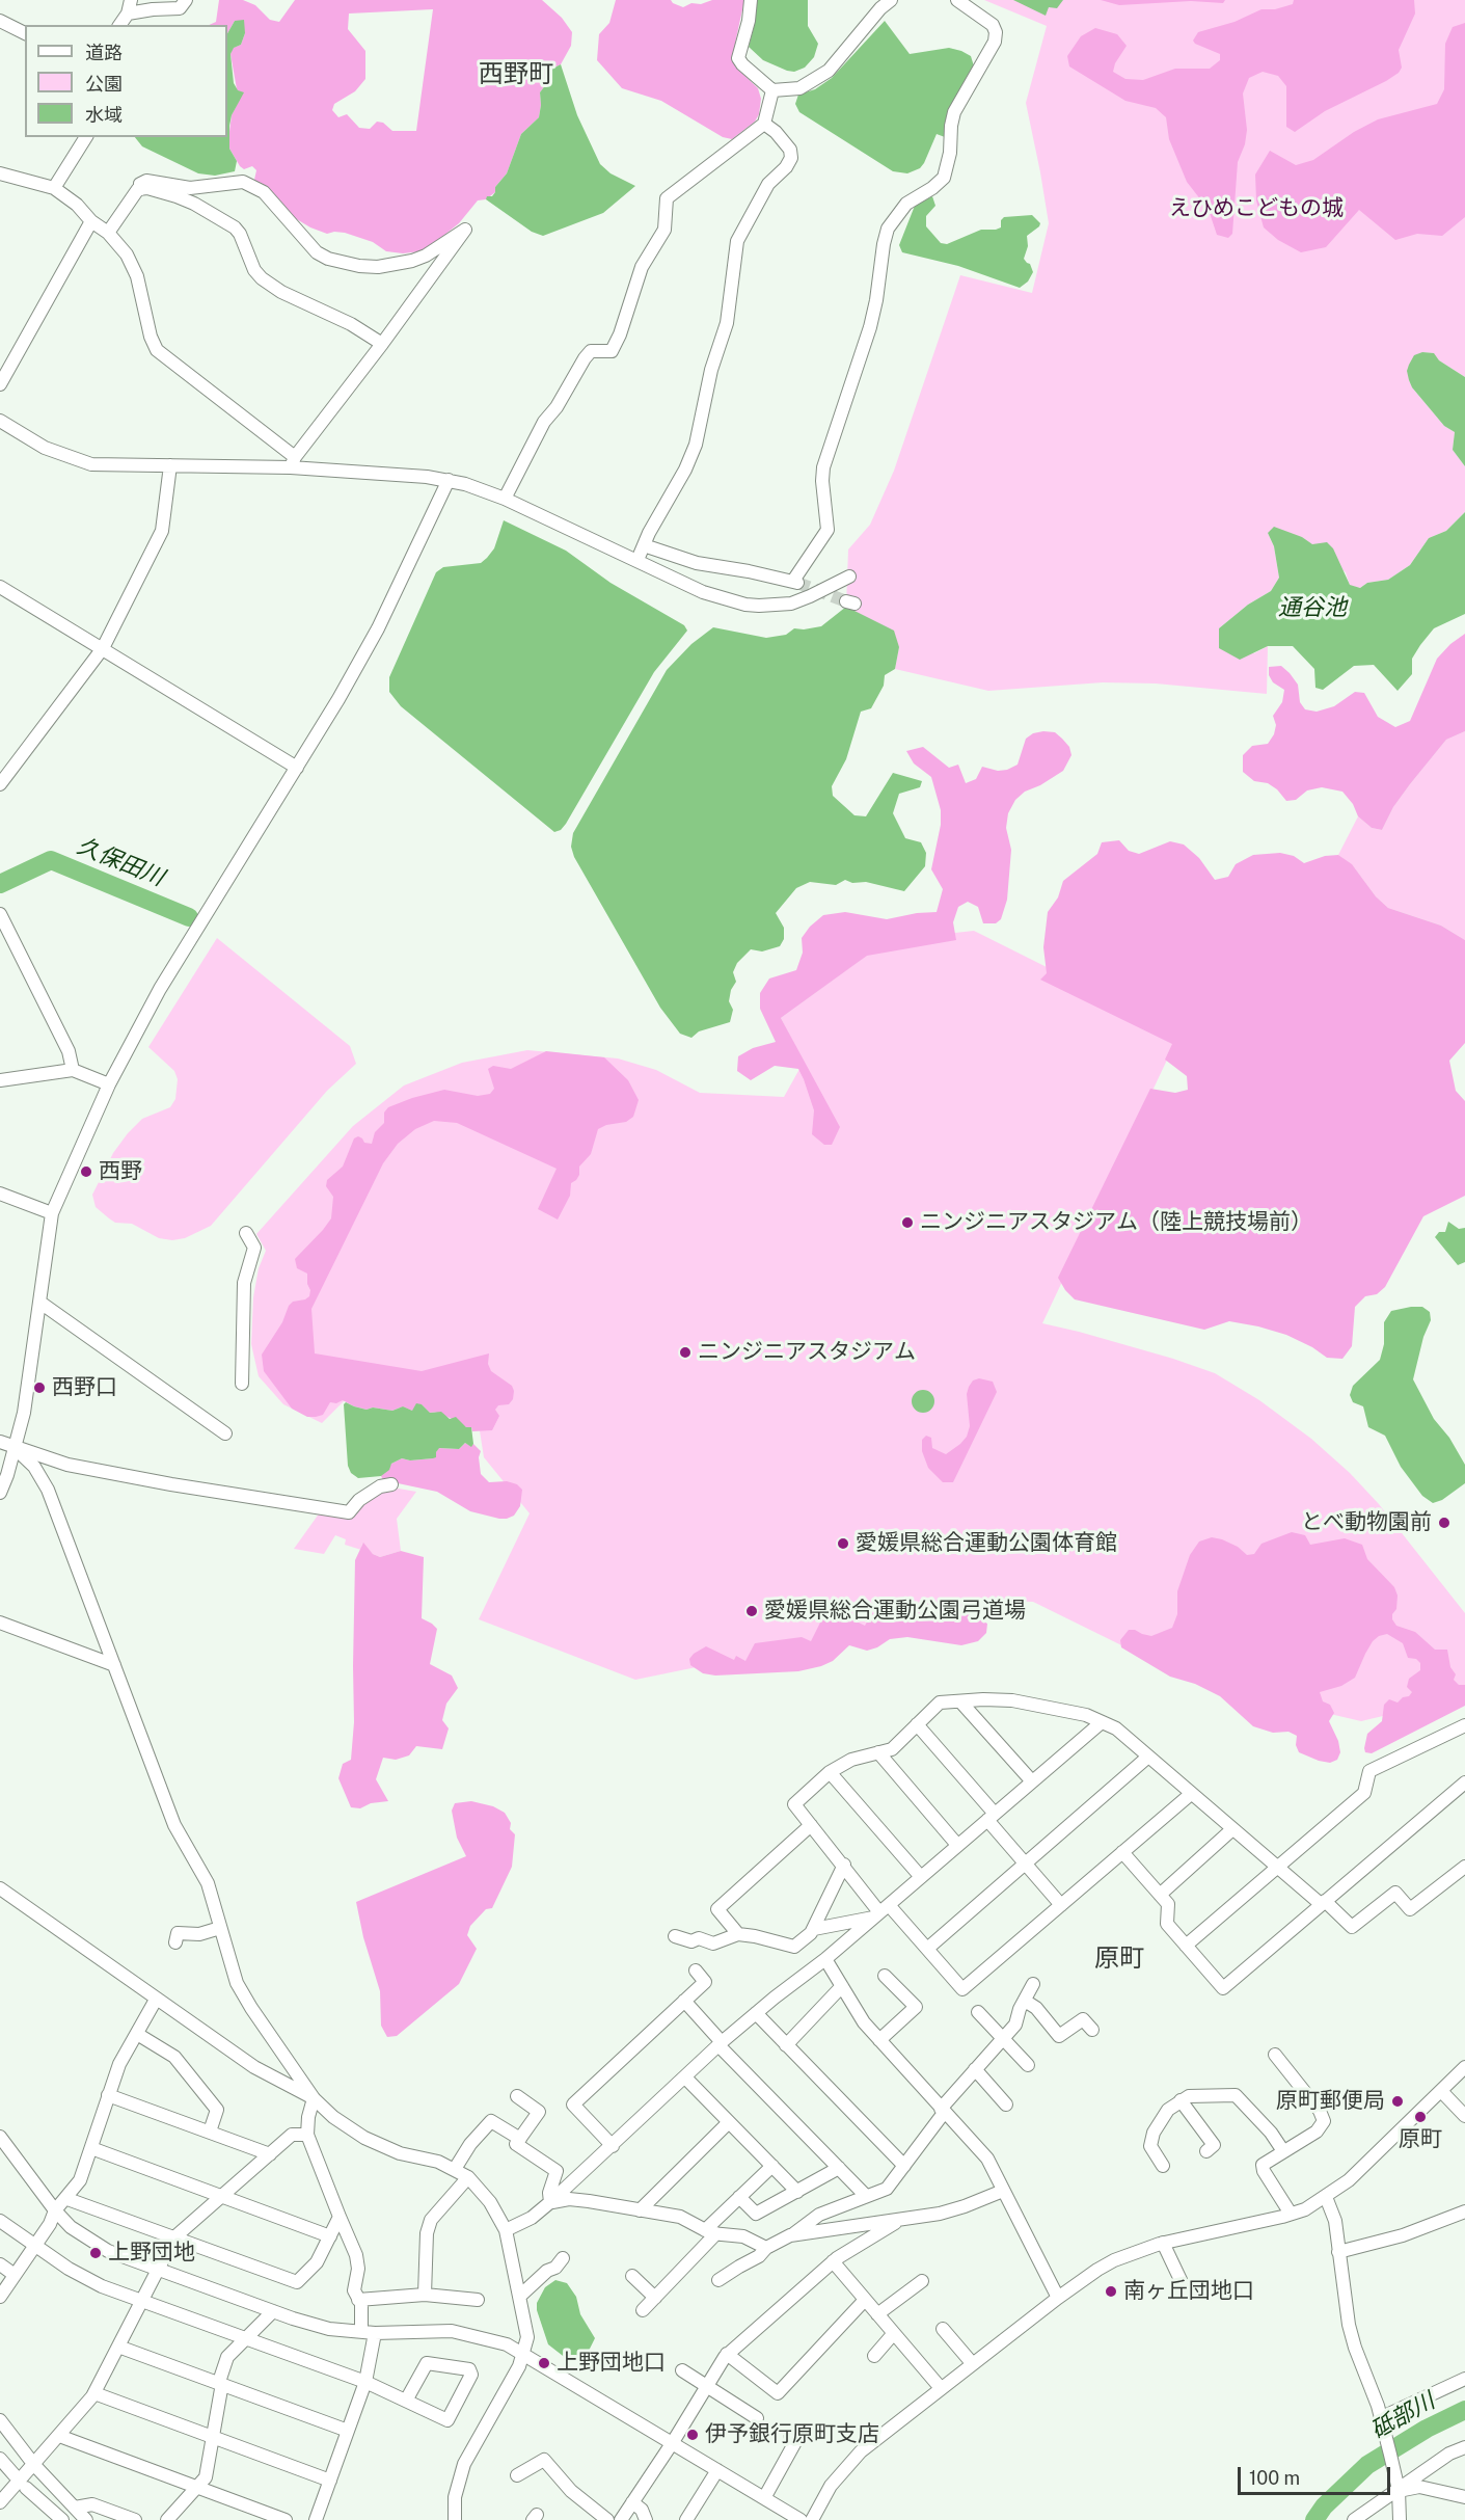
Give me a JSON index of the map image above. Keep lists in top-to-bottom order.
{
  "districts": ["西野町", "原町"],
  "water": ["通谷池", "久保田川", "砥部川"],
  "parks": ["えひめこどもの城"],
  "places": [
    "西野",
    "ニンジニアスタジアム（陸上競技場前）",
    "ニンジニアスタジアム",
    "西野口",
    "とべ動物園前",
    "愛媛県総合運動公園体育館",
    "愛媛県総合運動公園弓道場",
    "原町郵便局",
    "原町",
    "上野団地",
    "南ヶ丘団地口",
    "上野団地口",
    "伊予銀行原町支店"
  ],
  "legend": ["道路", "公園", "水域"],
  "scale_bar": "100 m"
}
